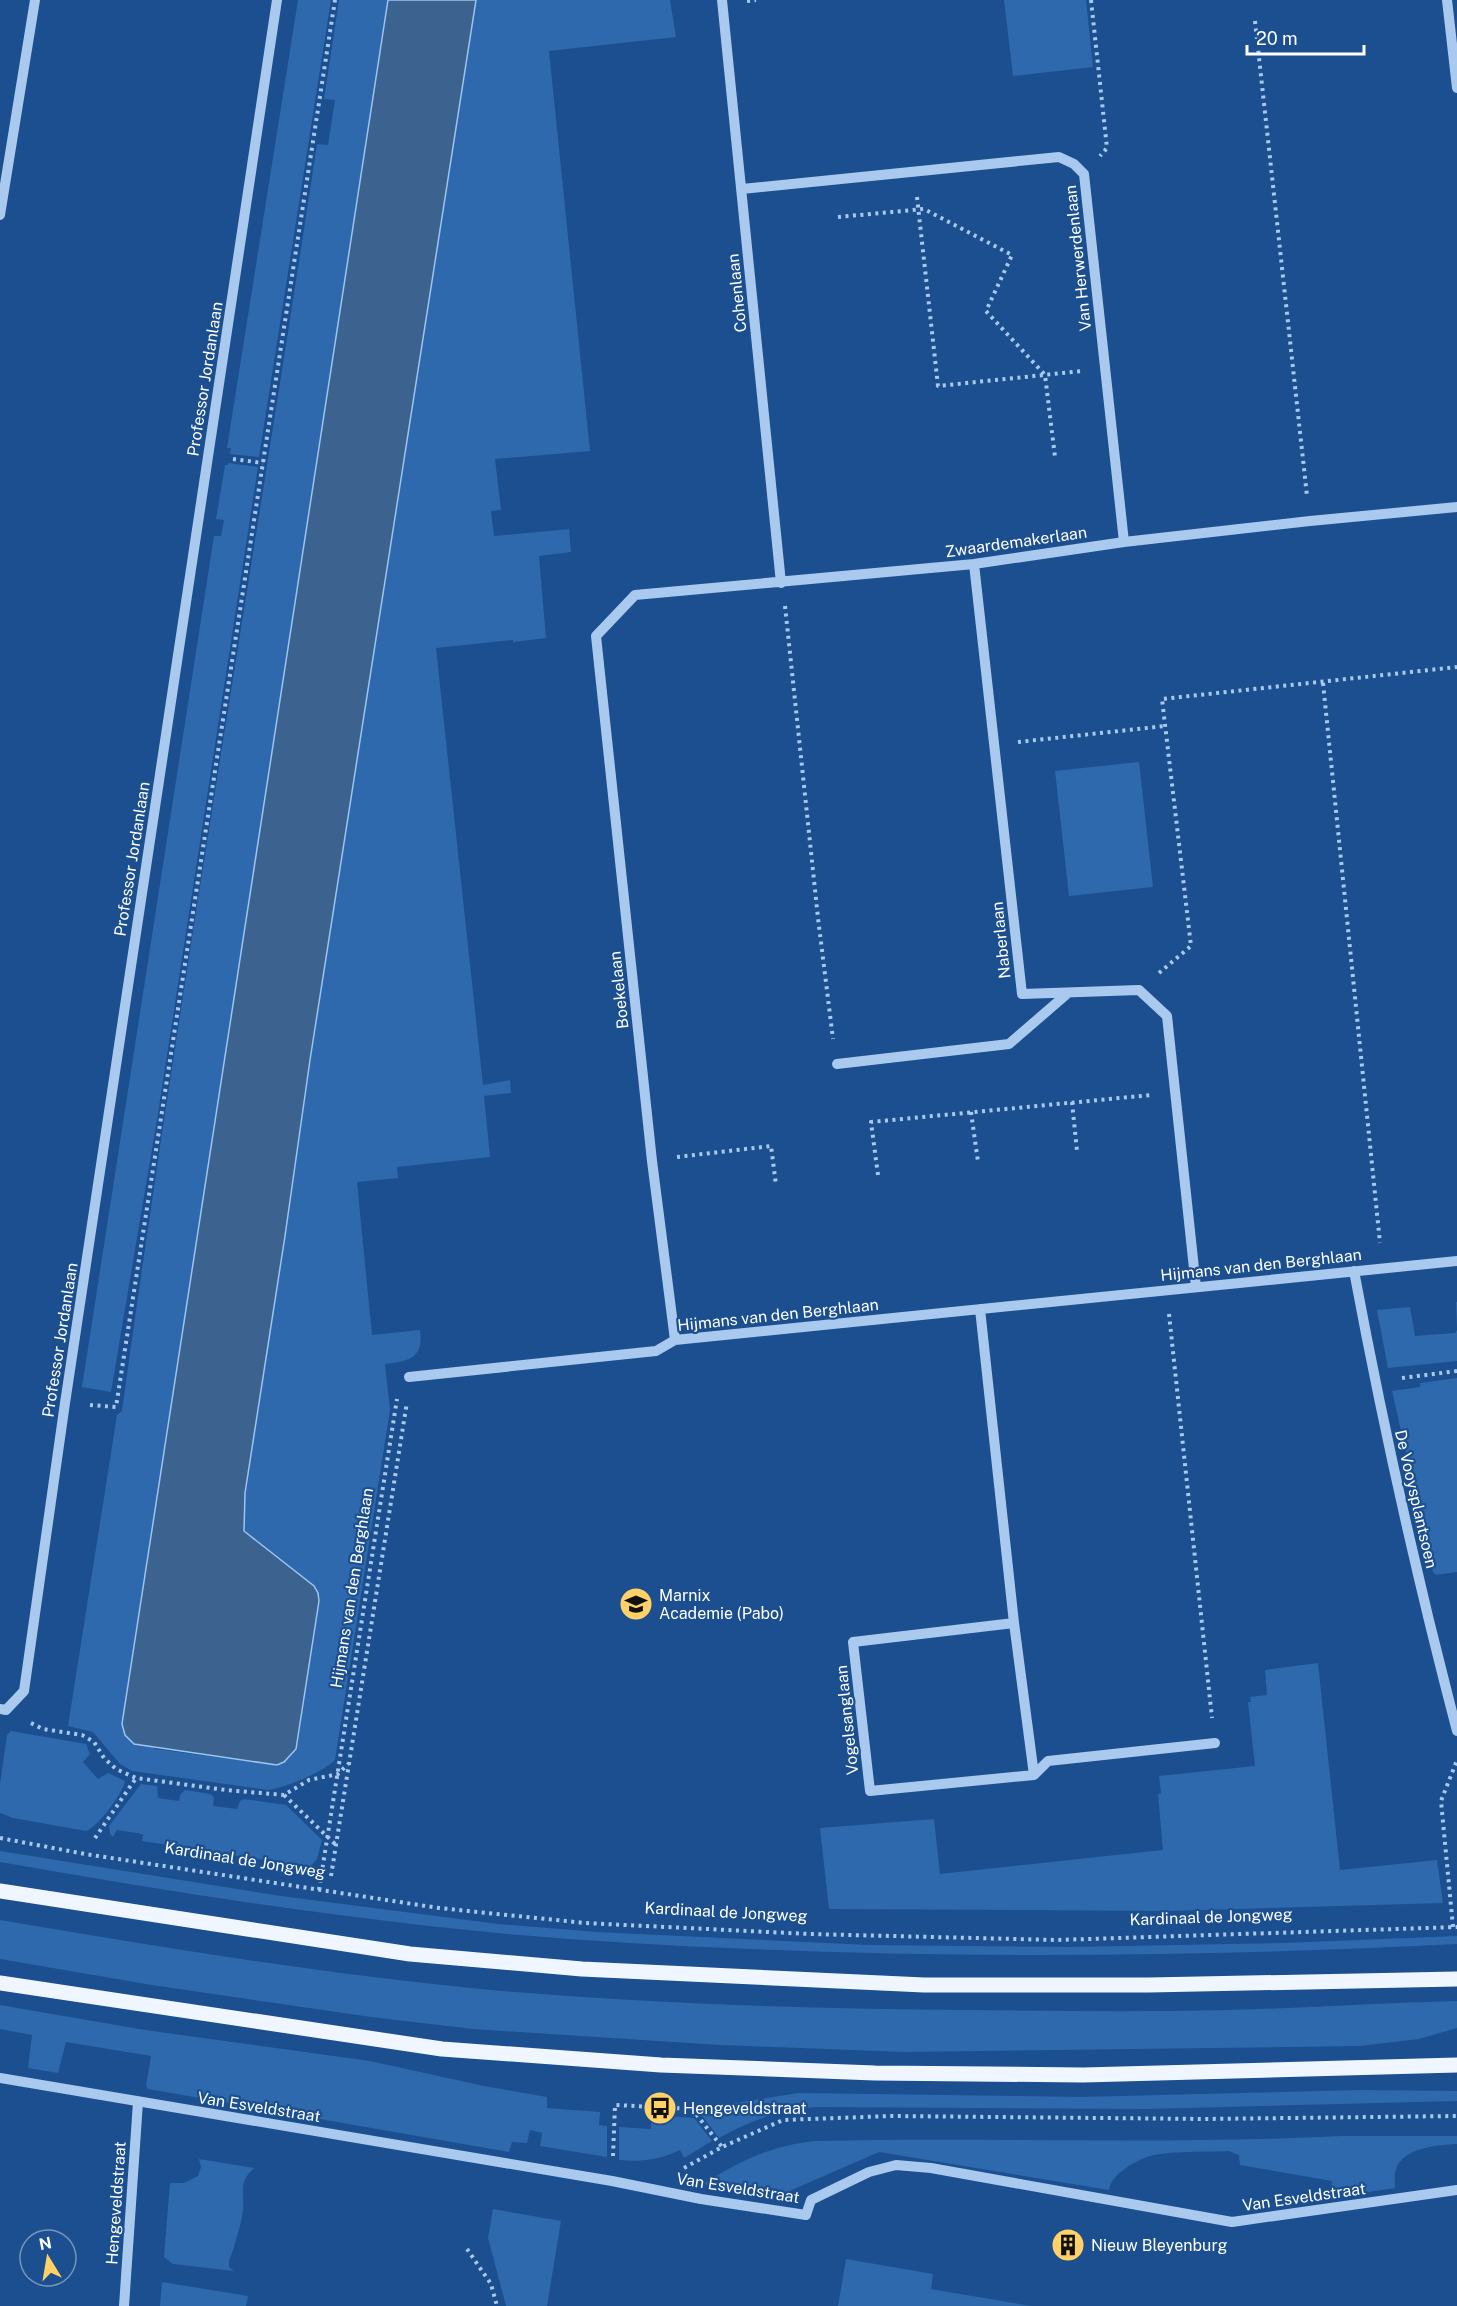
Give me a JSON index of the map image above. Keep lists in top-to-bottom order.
{
  "streets": {
    "street": [
      "Van Herwerdenlaan",
      "Cohenlaan",
      "Professor Jordanlaan",
      "Zwaardemakerlaan",
      "Naberlaan",
      "Boekelaan",
      "Hijmans van den Berghlaan",
      "De Vooysplantsoen",
      "Vogelsanglaan",
      "Van Esveldstraat",
      "Hengeveldstraat"
    ],
    "path": ["Kardinaal de Jongweg"]
  },
  "crossings": [
    ["Van Herwerdenlaan", "Cohenlaan"],
    ["Van Herwerdenlaan", "Zwaardemakerlaan"],
    ["Cohenlaan", "Zwaardemakerlaan"],
    ["Zwaardemakerlaan", "Naberlaan"],
    ["Zwaardemakerlaan", "Boekelaan"],
    ["Boekelaan", "Hijmans van den Berghlaan"],
    ["Hijmans van den Berghlaan", "De Vooysplantsoen"],
    ["Hijmans van den Berghlaan", "Kardinaal de Jongweg"],
    ["Van Esveldstraat", "Hengeveldstraat"]
  ],
  "places": {
    "school or university": ["Marnix Academie (Pabo)"],
    "bus stop": ["Hengeveldstraat"],
    "building": ["Nieuw Bleyenburg"]
  },
  "scale_bar": "20 m",
  "north": "top"
}
